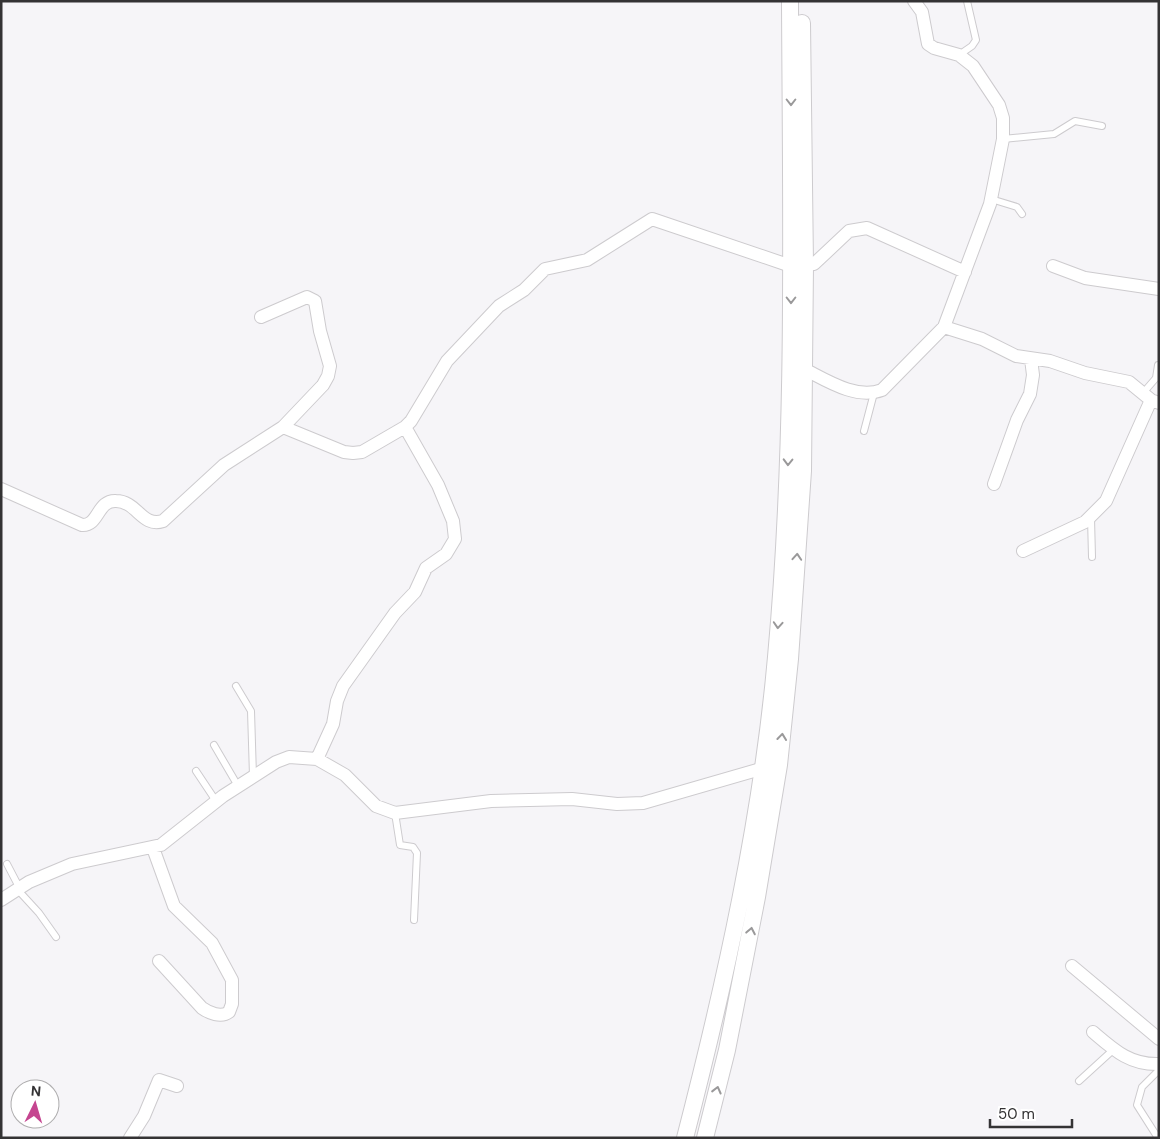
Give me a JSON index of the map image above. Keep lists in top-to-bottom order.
{
  "scale_bar": "50 m",
  "north": "top"
}
